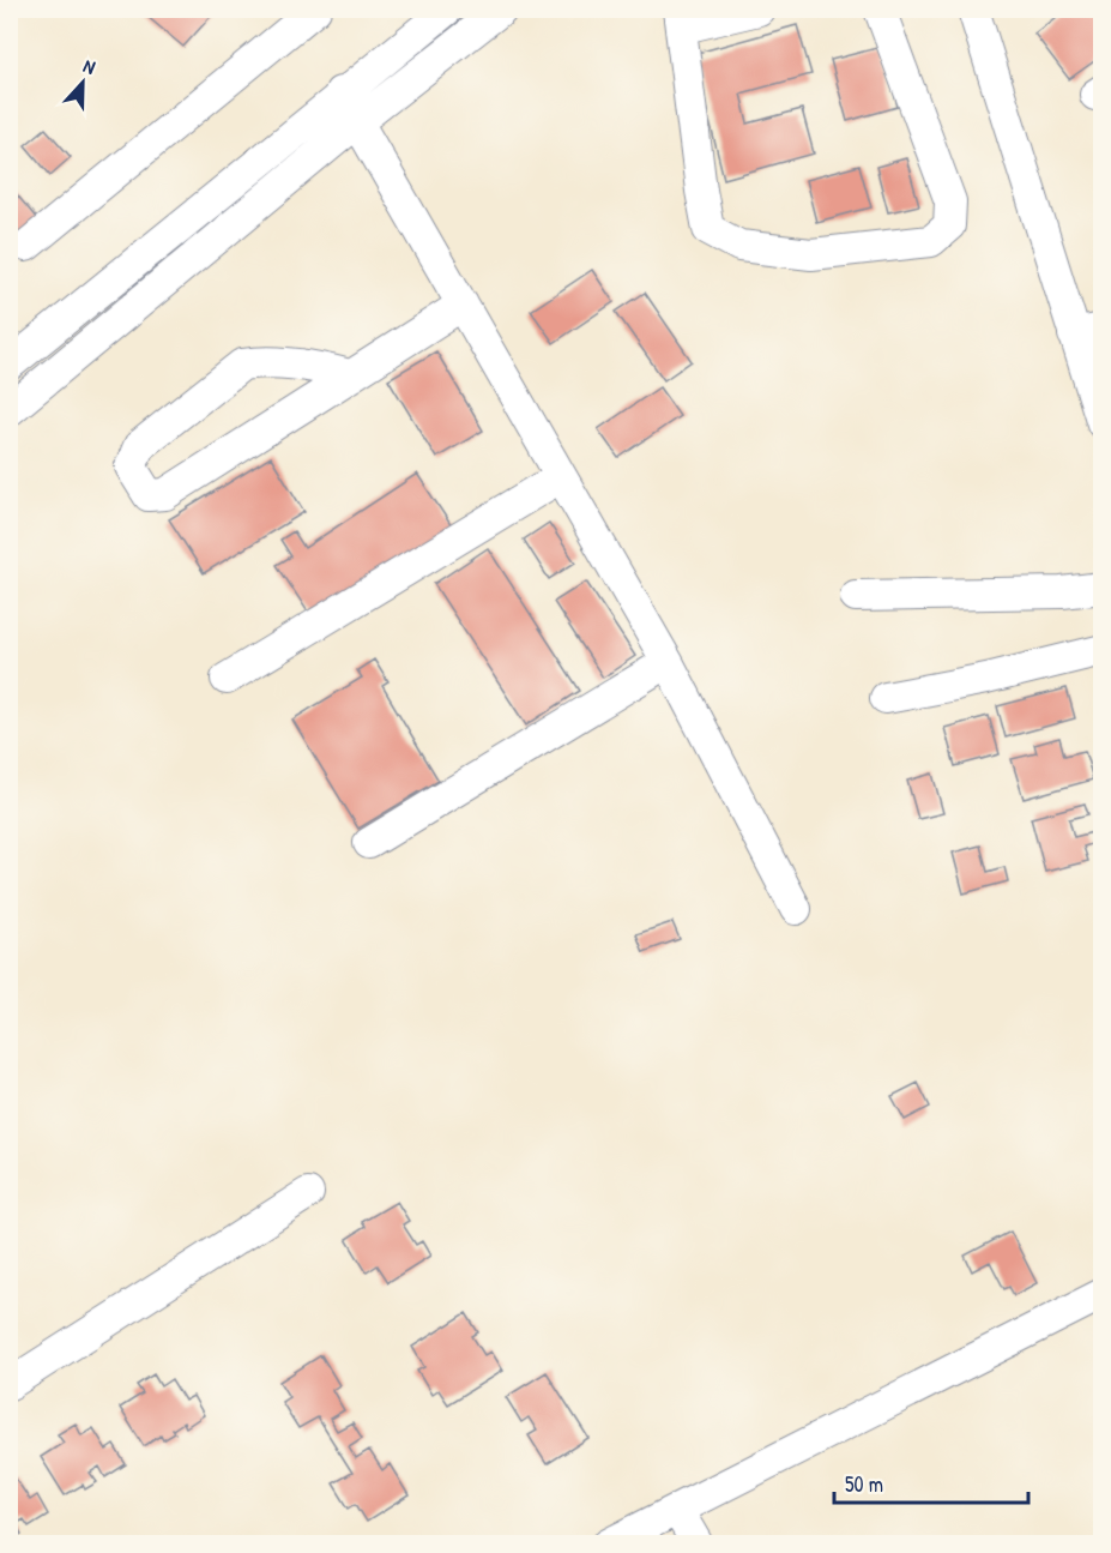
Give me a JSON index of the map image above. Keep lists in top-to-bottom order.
{
  "scale_bar": "50 m",
  "north": "top"
}
